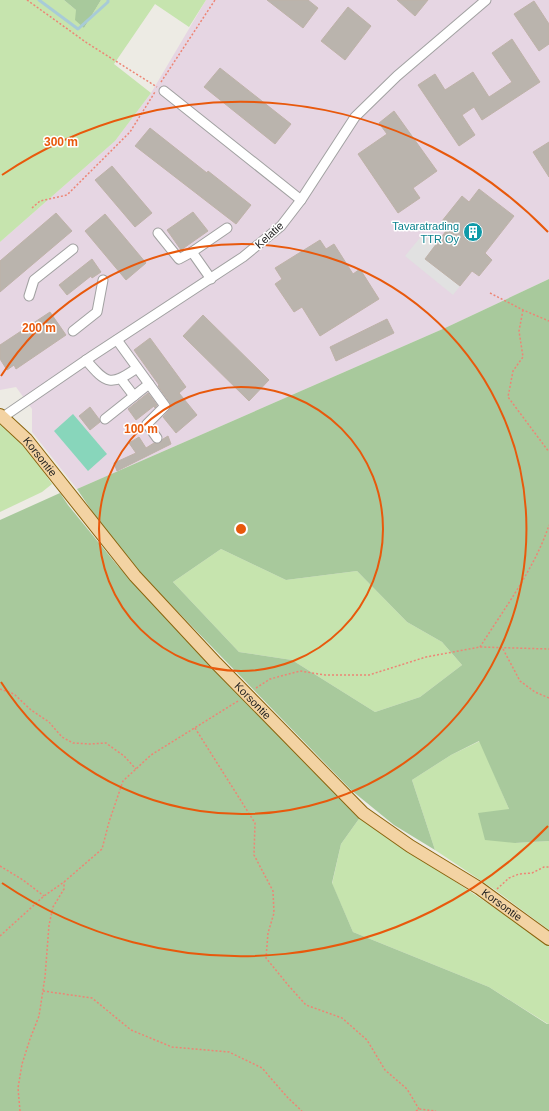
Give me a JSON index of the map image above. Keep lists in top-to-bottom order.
{
  "streets": {
    "main road": ["Korsontie"],
    "street": ["Kelatie"]
  },
  "crossings": [
    ["Kelatie", "Korsontie"]
  ],
  "places": {
    "building": ["Tavaratrading TTR Oy"]
  },
  "rings": ["300 m", "200 m", "100 m"]
}
